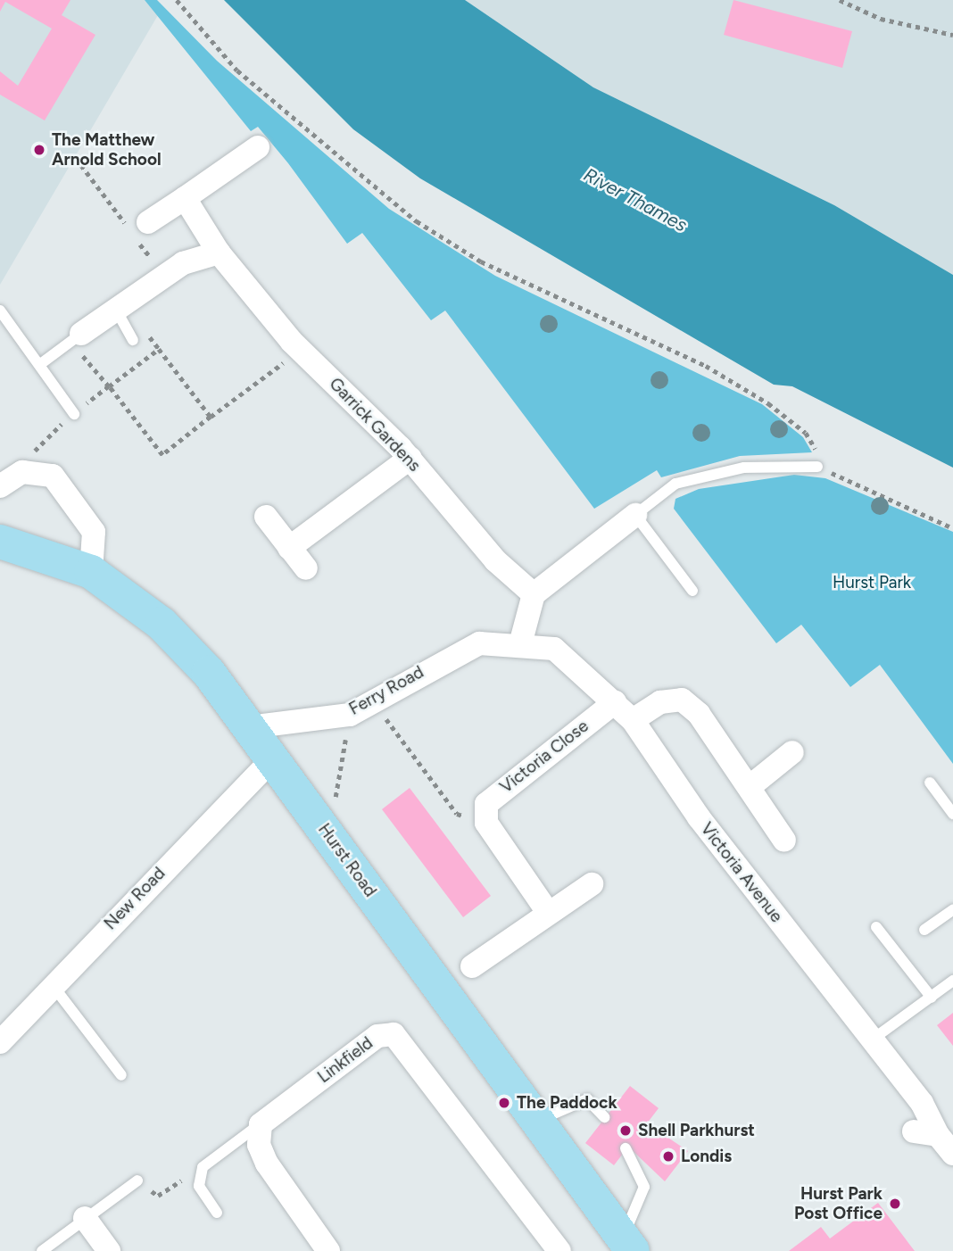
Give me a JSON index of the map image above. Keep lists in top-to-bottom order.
{
  "streets": {
    "main road": ["Hurst Road"],
    "street": [
      "Garrick Gardens",
      "Ferry Road",
      "Victoria Close",
      "Victoria Avenue",
      "New Road",
      "Linkfield"
    ]
  },
  "crossings": [
    ["Ferry Road", "Hurst Road"],
    ["Ferry Road", "Victoria Avenue"],
    ["Victoria Close", "Victoria Avenue"],
    ["Hurst Road", "New Road"]
  ],
  "water": ["River Thames"],
  "parks": ["Hurst Park"],
  "places": [
    "The Matthew Arnold School",
    "The Paddock",
    "Shell Parkhurst",
    "Londis",
    "Hurst Park Post Office"
  ]
}
